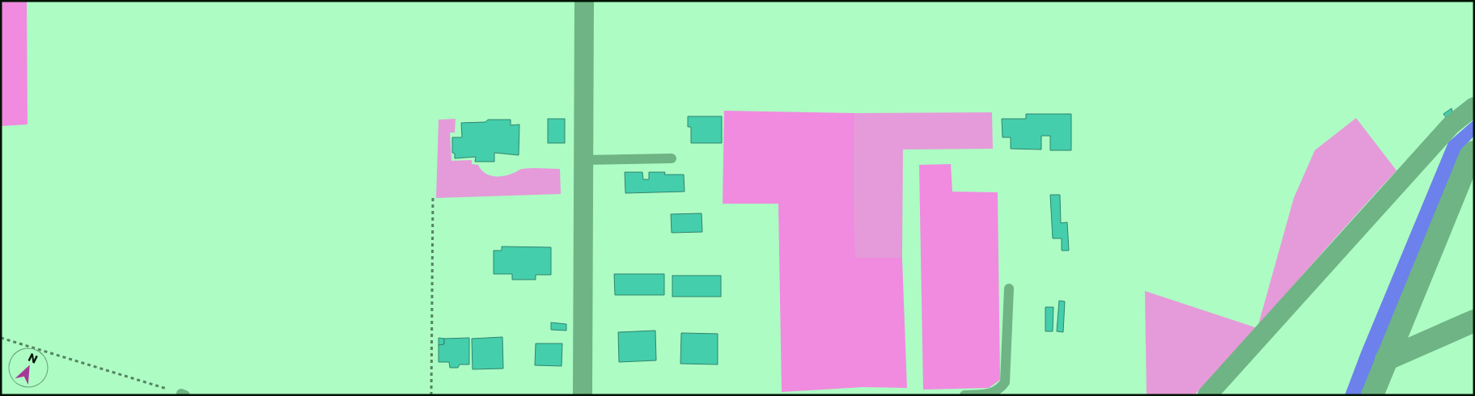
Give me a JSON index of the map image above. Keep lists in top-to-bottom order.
{
  "north": "top right"
}
